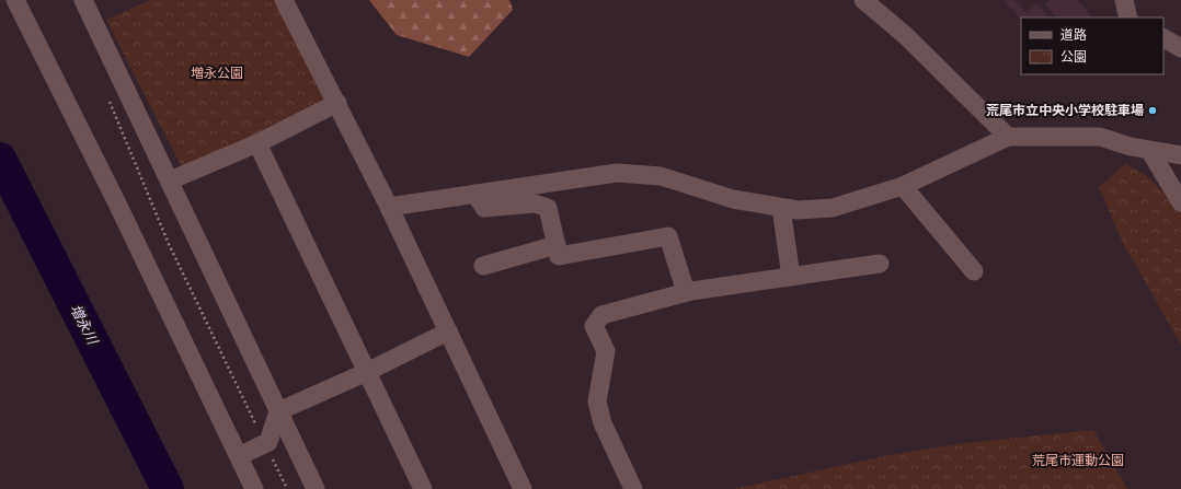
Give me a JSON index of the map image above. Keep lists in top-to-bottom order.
{
  "water": ["増永川"],
  "parks": ["増永公園", "荒尾市運動公園"],
  "places": ["荒尾市立中央小学校駐車場"],
  "legend": ["道路", "公園"]
}
